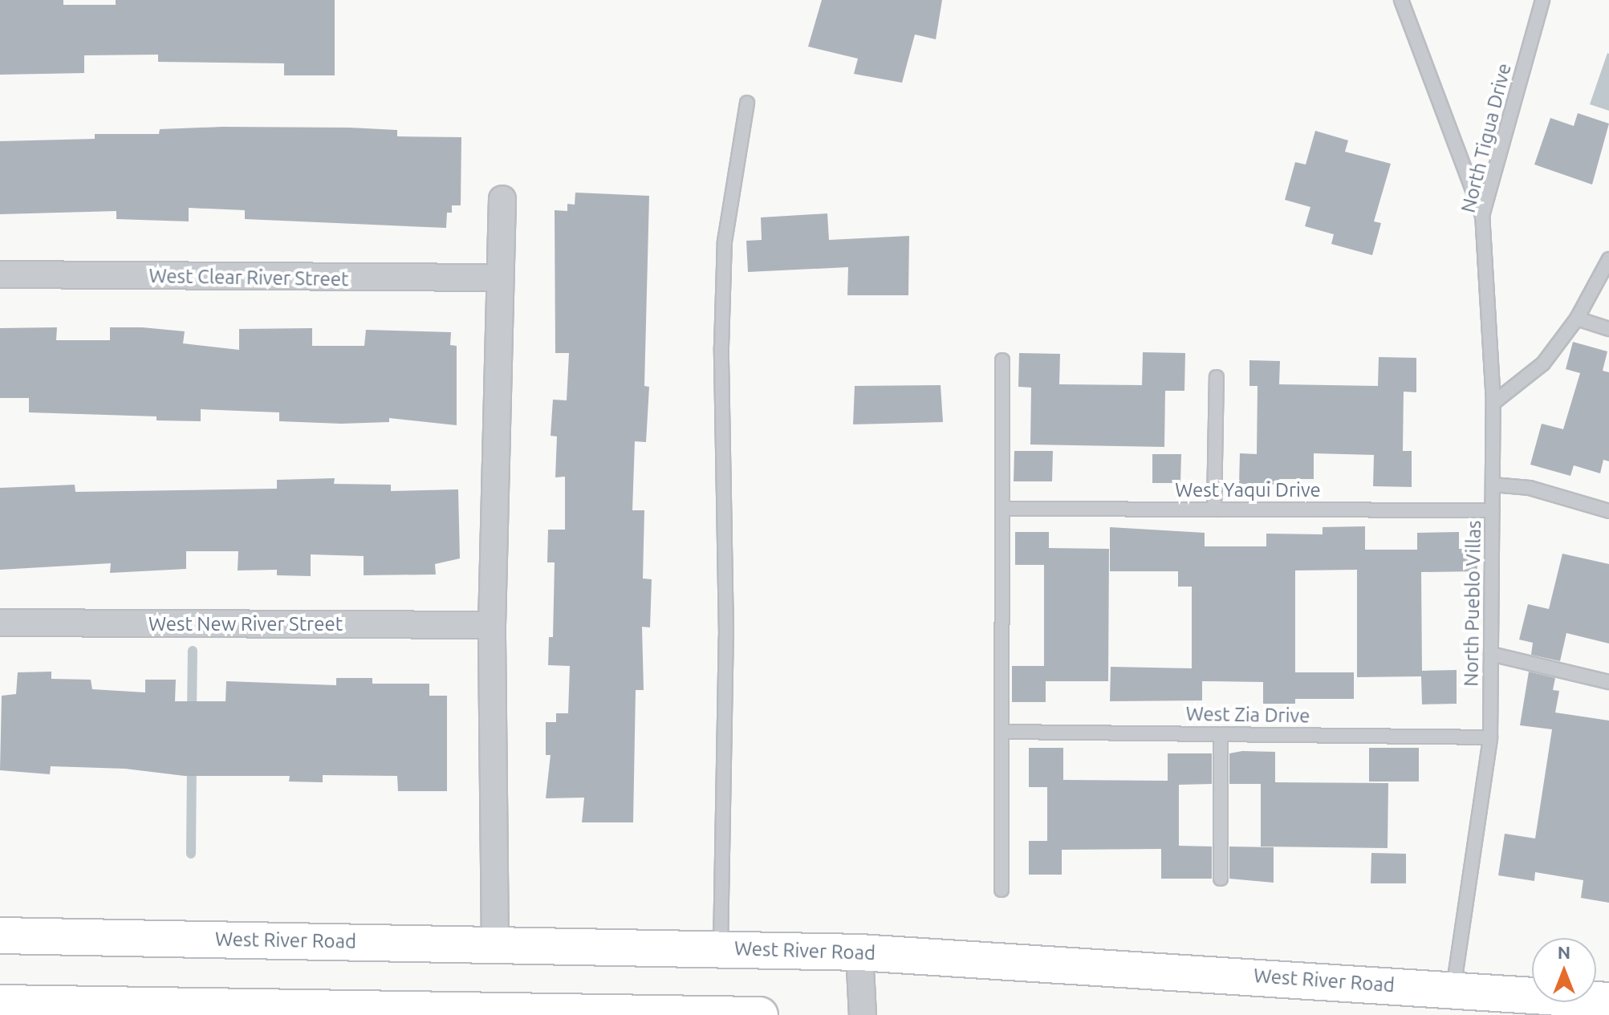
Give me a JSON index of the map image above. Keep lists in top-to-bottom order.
{
  "streets": {
    "main road": ["West River Road"],
    "street": ["West Clear River Street", "West New River Street"],
    "lane": [
      "North Tigua Drive",
      "West Yaqui Drive",
      "North Pueblo Villas",
      "West Zia Drive"
    ]
  },
  "crossings": [
    ["North Tigua Drive", "North Pueblo Villas"],
    ["West Yaqui Drive", "North Pueblo Villas"],
    ["North Pueblo Villas", "West Zia Drive"],
    ["North Pueblo Villas", "West River Road"]
  ],
  "north": "top"
}
